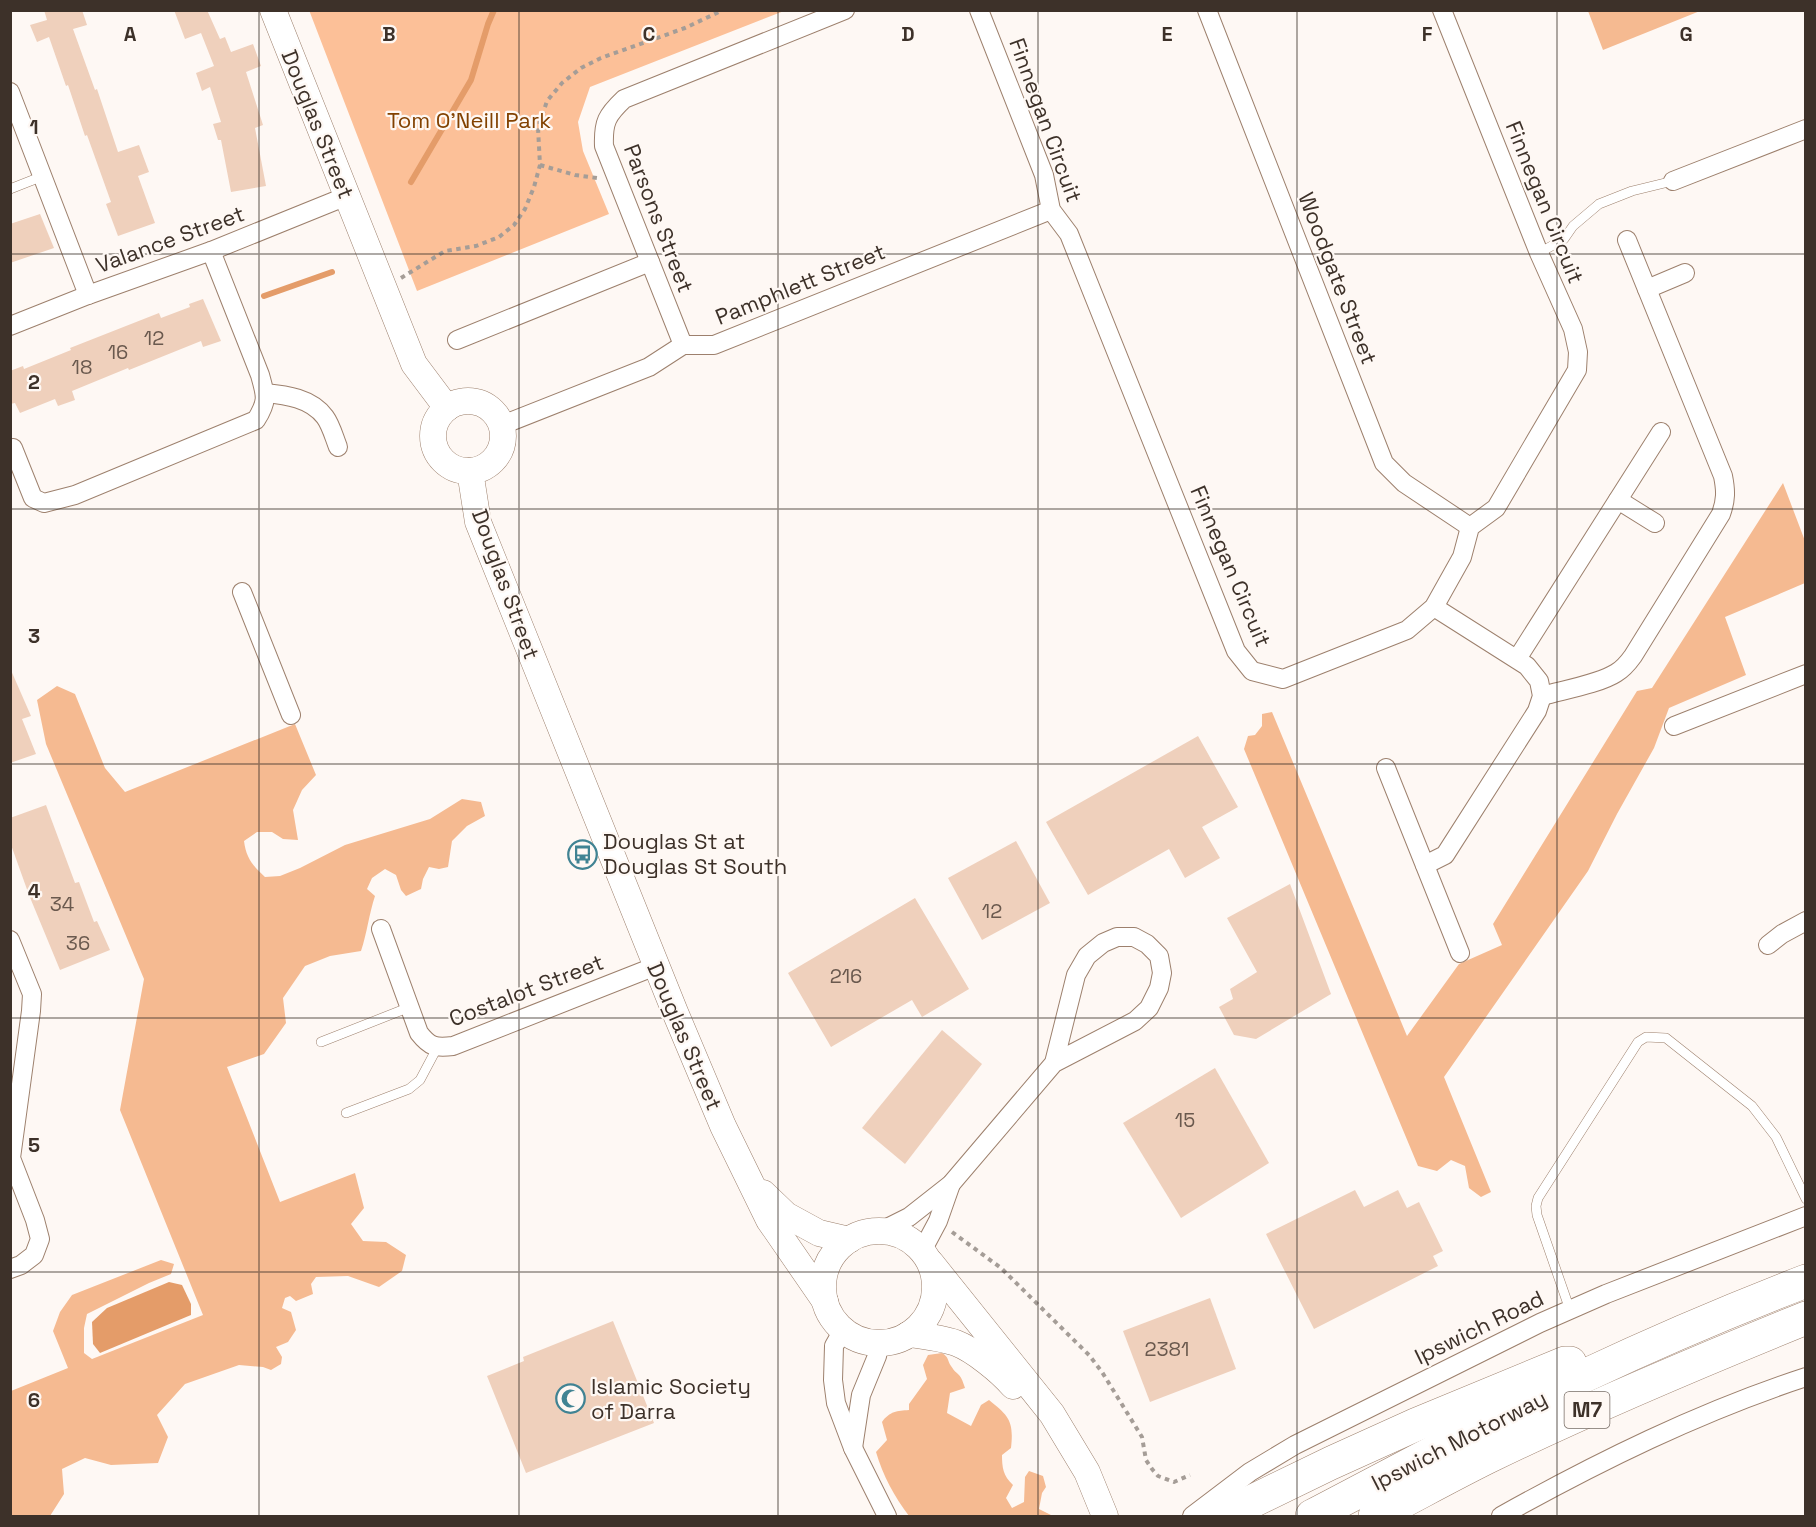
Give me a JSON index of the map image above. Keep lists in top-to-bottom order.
{
  "streets": {
    "highway": ["M7", "Ipswich Motorway"],
    "main road": ["Douglas Street"],
    "street": [
      "Finnegan Circuit",
      "Parsons Street",
      "Valance Street",
      "Woodgate Street",
      "Pamphlett Street",
      "Costalot Street",
      "Ipswich Road"
    ]
  },
  "crossings": [
    ["Finnegan Circuit", "Woodgate Street"],
    ["Finnegan Circuit", "Pamphlett Street"],
    ["Douglas Street", "Valance Street"],
    ["Douglas Street", "Costalot Street"],
    ["Parsons Street", "Pamphlett Street"]
  ],
  "parks": ["Tom O'Neill Park"],
  "places": {
    "bus stop": ["Douglas St at Douglas St South"],
    "mosque": ["Islamic Society of Darra"]
  },
  "house_numbers": [
    "12",
    "16",
    "18",
    "34",
    "12",
    "36",
    "216",
    "15",
    "2381"
  ],
  "grid": {
    "columns": [
      "A",
      "B",
      "C",
      "D",
      "E",
      "F",
      "G"
    ],
    "rows": [
      "1",
      "2",
      "3",
      "4",
      "5",
      "6"
    ]
  }
}
